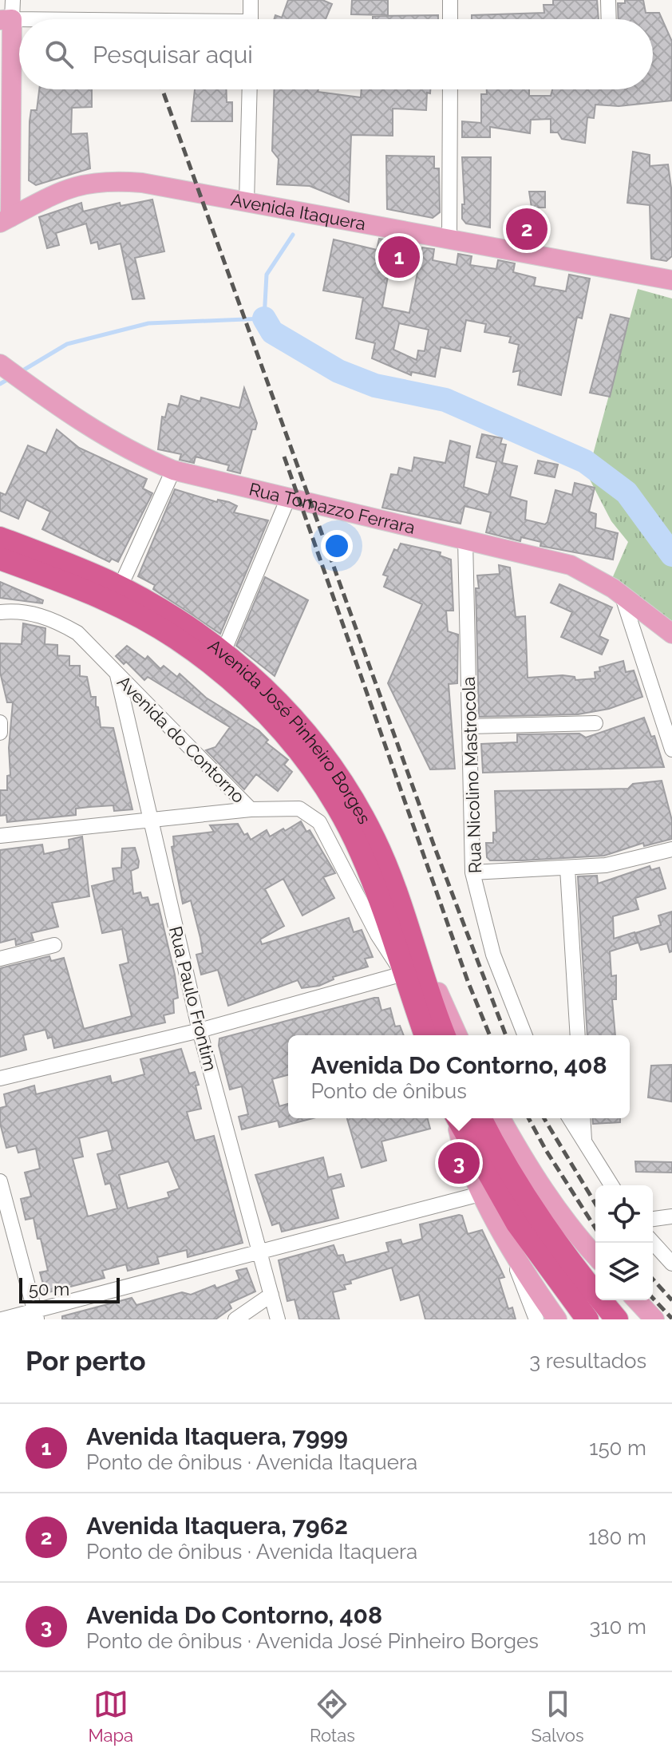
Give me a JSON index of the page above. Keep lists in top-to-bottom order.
{
  "streets": {
    "highway": ["Avenida José Pinheiro Borges"],
    "main road": ["Avenida Itaquera", "Rua Tomazzo Ferrara"],
    "street": ["Avenida do Contorno", "Rua Nicolino Mastrocola", "Rua Paulo Frontim"]
  },
  "crossings": [
    ["Rua Tomazzo Ferrara", "Rua Nicolino Mastrocola"],
    ["Avenida José Pinheiro Borges", "Avenida do Contorno"],
    ["Avenida do Contorno", "Rua Paulo Frontim"]
  ],
  "scale_bar": "50 m",
  "page": {
    "search": "Pesquisar aqui",
    "pins": ["2", "1", "3"],
    "popup": ["Avenida Do Contorno, 408", "Ponto de ônibus"],
    "scale": "50 m",
    "heading": ["Por perto", "3 resultados"],
    "list": [
      {
        "mark": "1",
        "name": "Avenida Itaquera, 7999",
        "note": "Ponto de ônibus · Avenida Itaquera",
        "value": "150 m"
      },
      {
        "mark": "2",
        "name": "Avenida Itaquera, 7962",
        "note": "Ponto de ônibus · Avenida Itaquera",
        "value": "180 m"
      },
      {
        "mark": "3",
        "name": "Avenida Do Contorno, 408",
        "note": "Ponto de ônibus · Avenida José Pinheiro Borges",
        "value": "310 m"
      }
    ],
    "nav": ["Mapa", "Rotas", "Salvos"]
  }
}
